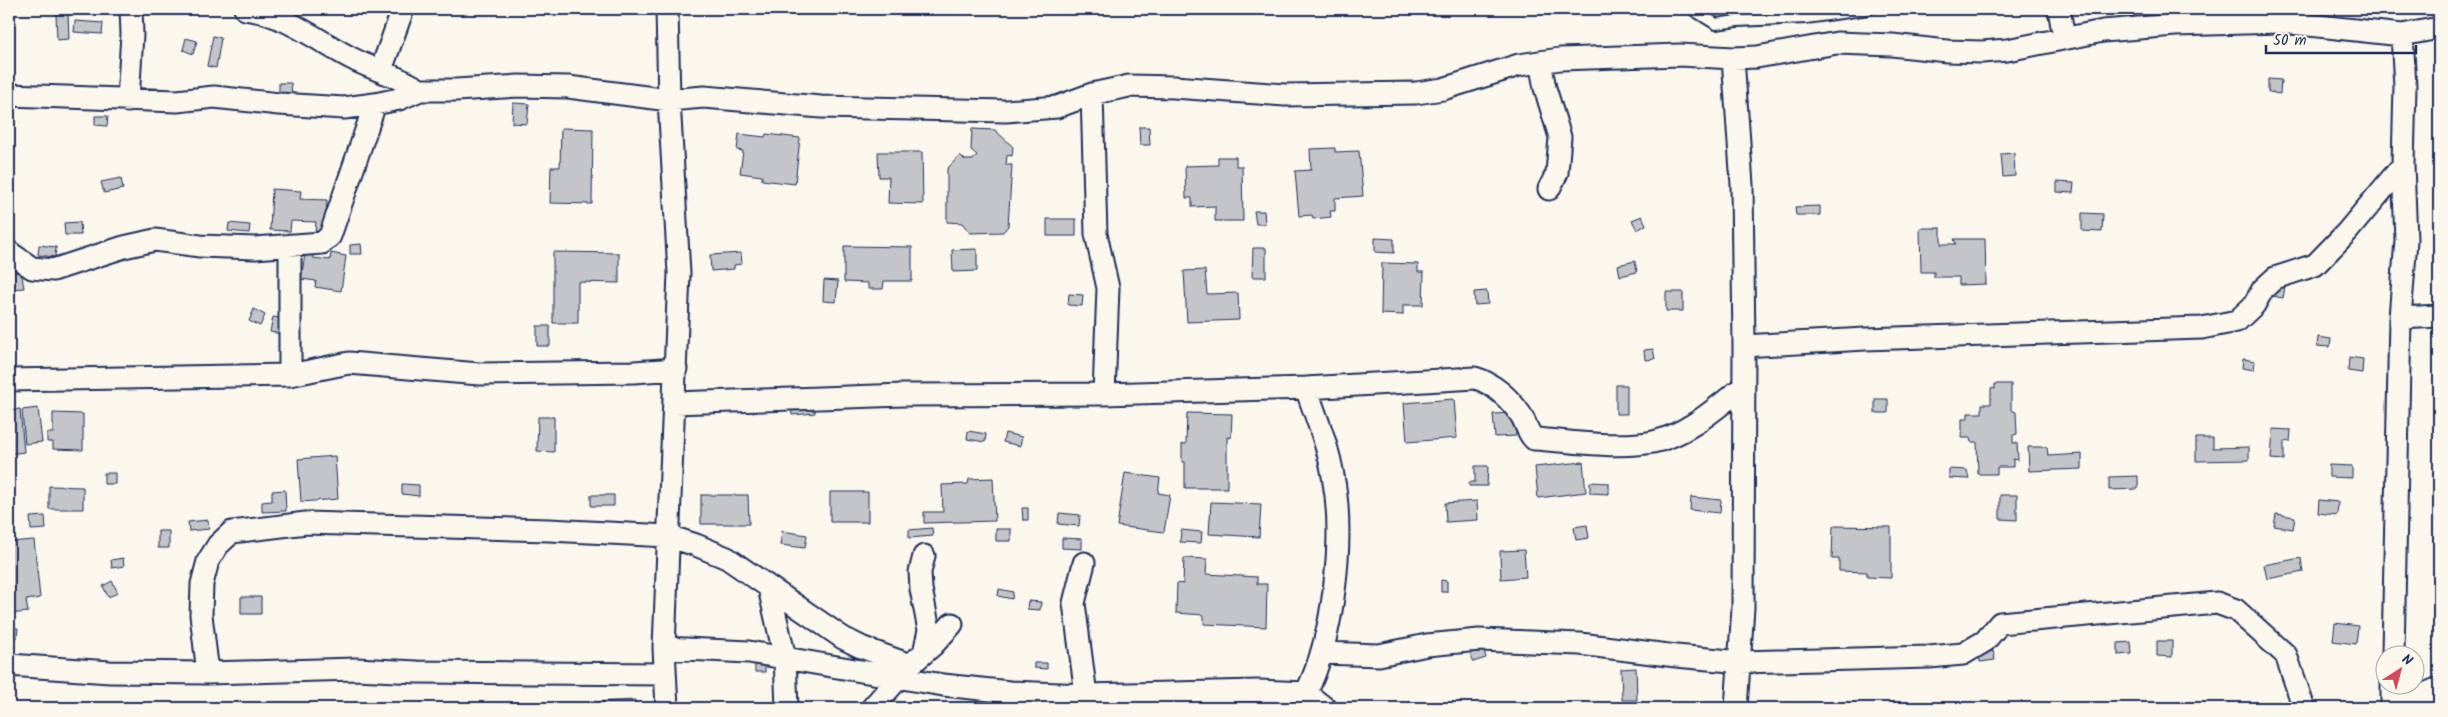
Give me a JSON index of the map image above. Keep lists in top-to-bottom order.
{
  "scale_bar": "50 m",
  "north": "top right"
}
